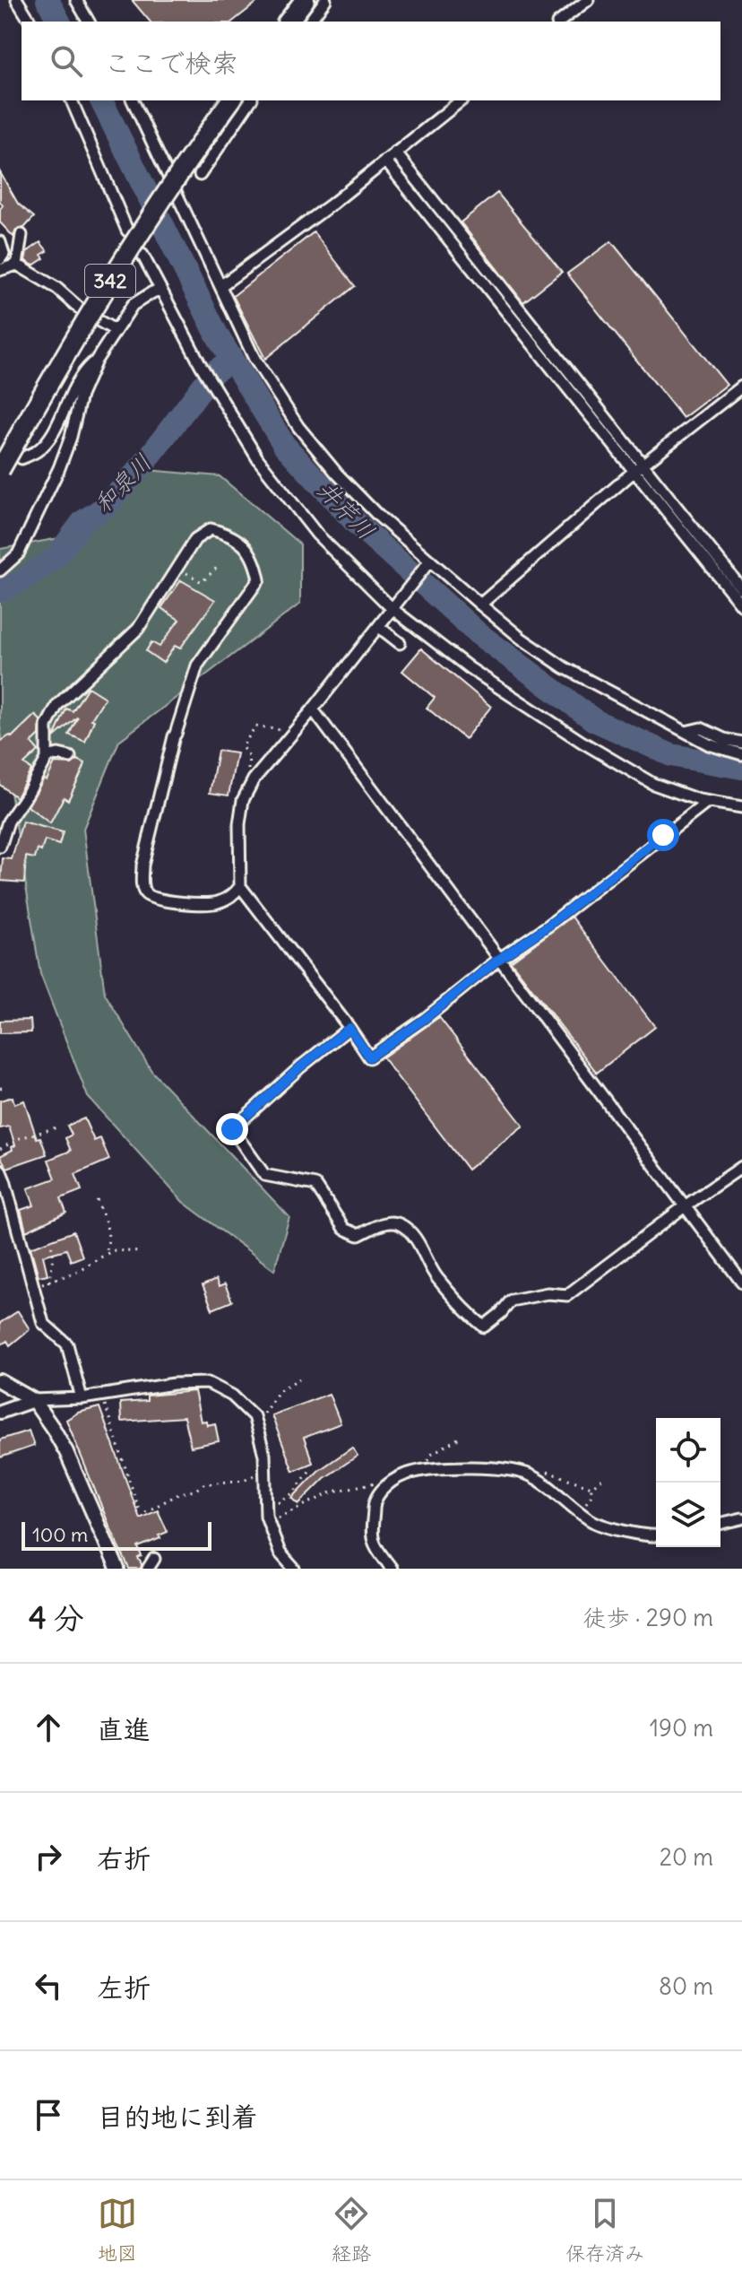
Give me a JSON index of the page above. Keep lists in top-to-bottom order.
{
  "streets": {
    "highway": ["342"]
  },
  "water": ["和泉川", "井芹川"],
  "scale_bar": "100 m",
  "page": {
    "search": "ここで検索",
    "scale": "100 m",
    "heading": ["4 分", "徒歩 · 290 m"],
    "list": [
      ["直進", "190 m"],
      ["右折", "20 m"],
      ["左折", "80 m"],
      "目的地に到着"
    ],
    "nav": ["地図", "経路", "保存済み"]
  }
}
